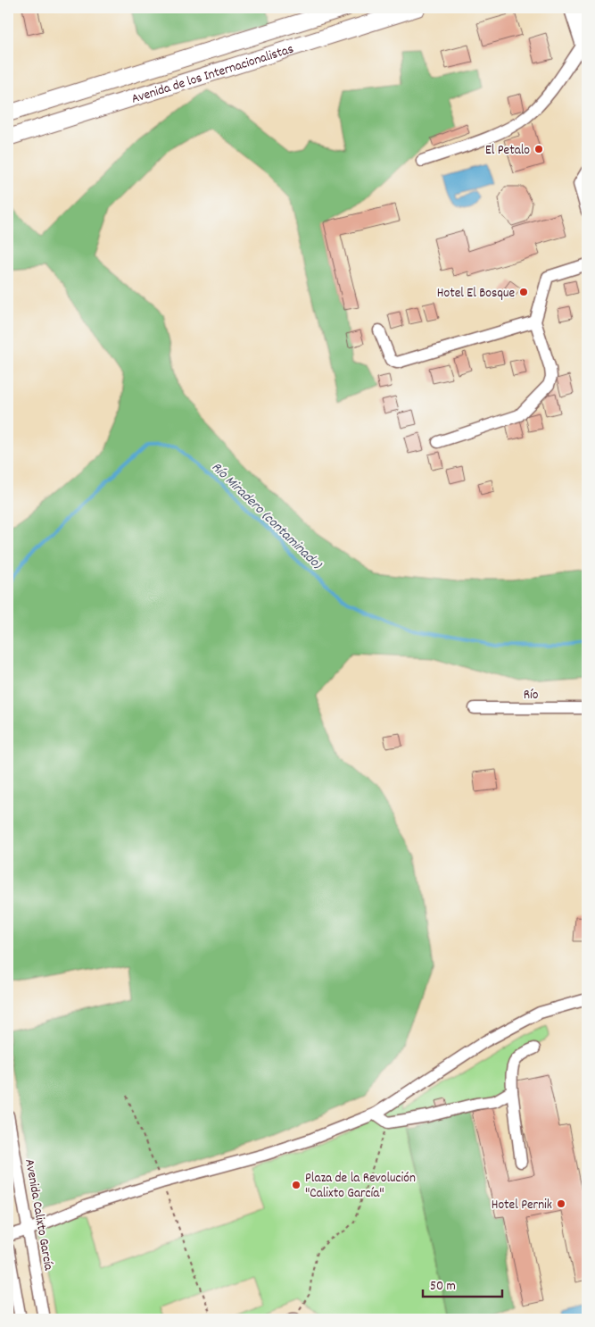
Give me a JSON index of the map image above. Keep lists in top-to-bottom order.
{
  "streets": {
    "highway": ["Avenida de los Internacionalistas"],
    "street": ["Río", "Avenida Calixto García"]
  },
  "water": ["Río Miradero (contaminado)"],
  "places": [
    "El Petalo",
    "Hotel El Bosque",
    "Plaza de la Revolución \"Calixto García\"",
    "Hotel Pernik"
  ],
  "scale_bar": "50 m"
}
